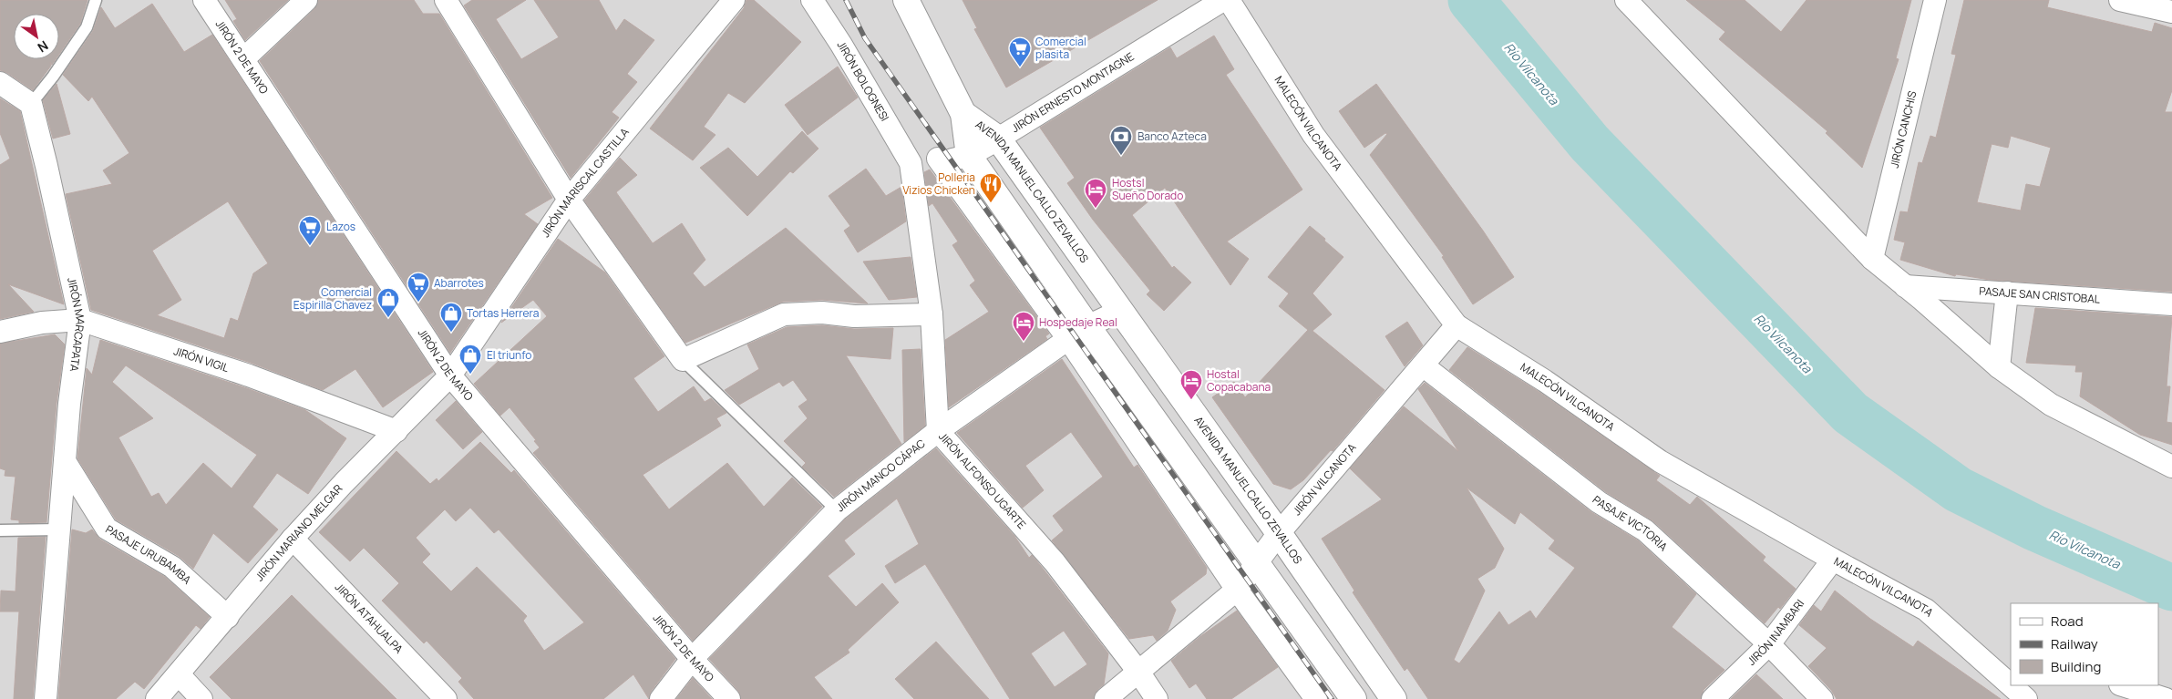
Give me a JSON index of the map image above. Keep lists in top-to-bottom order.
{
  "streets": {
    "street": [
      "JIRÓN 2 DE MAYO",
      "JIRÓN BOLOGNESI",
      "JIRÓN ERNESTO MONTAGNE",
      "MALECÓN VILCANOTA",
      "JIRÓN CANCHIS",
      "JIRÓN MARISCAL CASTILLA",
      "AVENIDA MANUEL CALLO ZEVALLOS",
      "PASAJE SAN CRISTOBAL",
      "JIRÓN MARCAPATA",
      "JIRÓN VIGIL",
      "JIRÓN MANCO CÁPAC",
      "JIRÓN VILCANOTA",
      "JIRÓN ALFONSO UGARTE",
      "PASAJE VICTORIA",
      "JIRÓN MARIANO MELGAR",
      "PASAJE URUBAMBA",
      "JIRÓN ATAHUALPA",
      "JIRÓN INAMBARI"
    ]
  },
  "crossings": [
    ["JIRÓN 2 DE MAYO", "JIRÓN MARISCAL CASTILLA"],
    ["JIRÓN 2 DE MAYO", "JIRÓN MANCO CÁPAC"],
    ["JIRÓN 2 DE MAYO", "JIRÓN MARIANO MELGAR"],
    ["JIRÓN BOLOGNESI", "JIRÓN ERNESTO MONTAGNE"],
    ["JIRÓN BOLOGNESI", "JIRÓN ALFONSO UGARTE"],
    ["JIRÓN ERNESTO MONTAGNE", "AVENIDA MANUEL CALLO ZEVALLOS"],
    ["JIRÓN ERNESTO MONTAGNE", "JIRÓN ALFONSO UGARTE"],
    ["MALECÓN VILCANOTA", "JIRÓN VILCANOTA"],
    ["MALECÓN VILCANOTA", "JIRÓN INAMBARI"],
    ["JIRÓN MARISCAL CASTILLA", "JIRÓN MARIANO MELGAR"],
    ["AVENIDA MANUEL CALLO ZEVALLOS", "JIRÓN MANCO CÁPAC"],
    ["AVENIDA MANUEL CALLO ZEVALLOS", "JIRÓN VILCANOTA"],
    ["JIRÓN MARCAPATA", "JIRÓN VIGIL"],
    ["JIRÓN MARCAPATA", "PASAJE URUBAMBA"],
    ["JIRÓN VIGIL", "JIRÓN MARIANO MELGAR"],
    ["JIRÓN MANCO CÁPAC", "JIRÓN ALFONSO UGARTE"],
    ["JIRÓN VILCANOTA", "JIRÓN ALFONSO UGARTE"],
    ["JIRÓN VILCANOTA", "PASAJE VICTORIA"],
    ["PASAJE VICTORIA", "JIRÓN INAMBARI"],
    ["JIRÓN MARIANO MELGAR", "PASAJE URUBAMBA"],
    ["JIRÓN MARIANO MELGAR", "JIRÓN ATAHUALPA"]
  ],
  "water": ["Río Vilcanota"],
  "places": {
    "supermarket": ["Comercial plasita", "Lazos", "Abarrotes"],
    "bank": ["Banco Azteca"],
    "restaurant": ["Polleria Vizios Chicken"],
    "hotel": ["Hostsl Sueño Dorado", "Hospedaje Real", "Hostal Copacabana"],
    "shop": ["Comercial Espirilla Chavez", "Tortas Herrera", "El triunfo"]
  },
  "legend": ["Road", "Railway", "Building"],
  "north": "bottom right"
}
